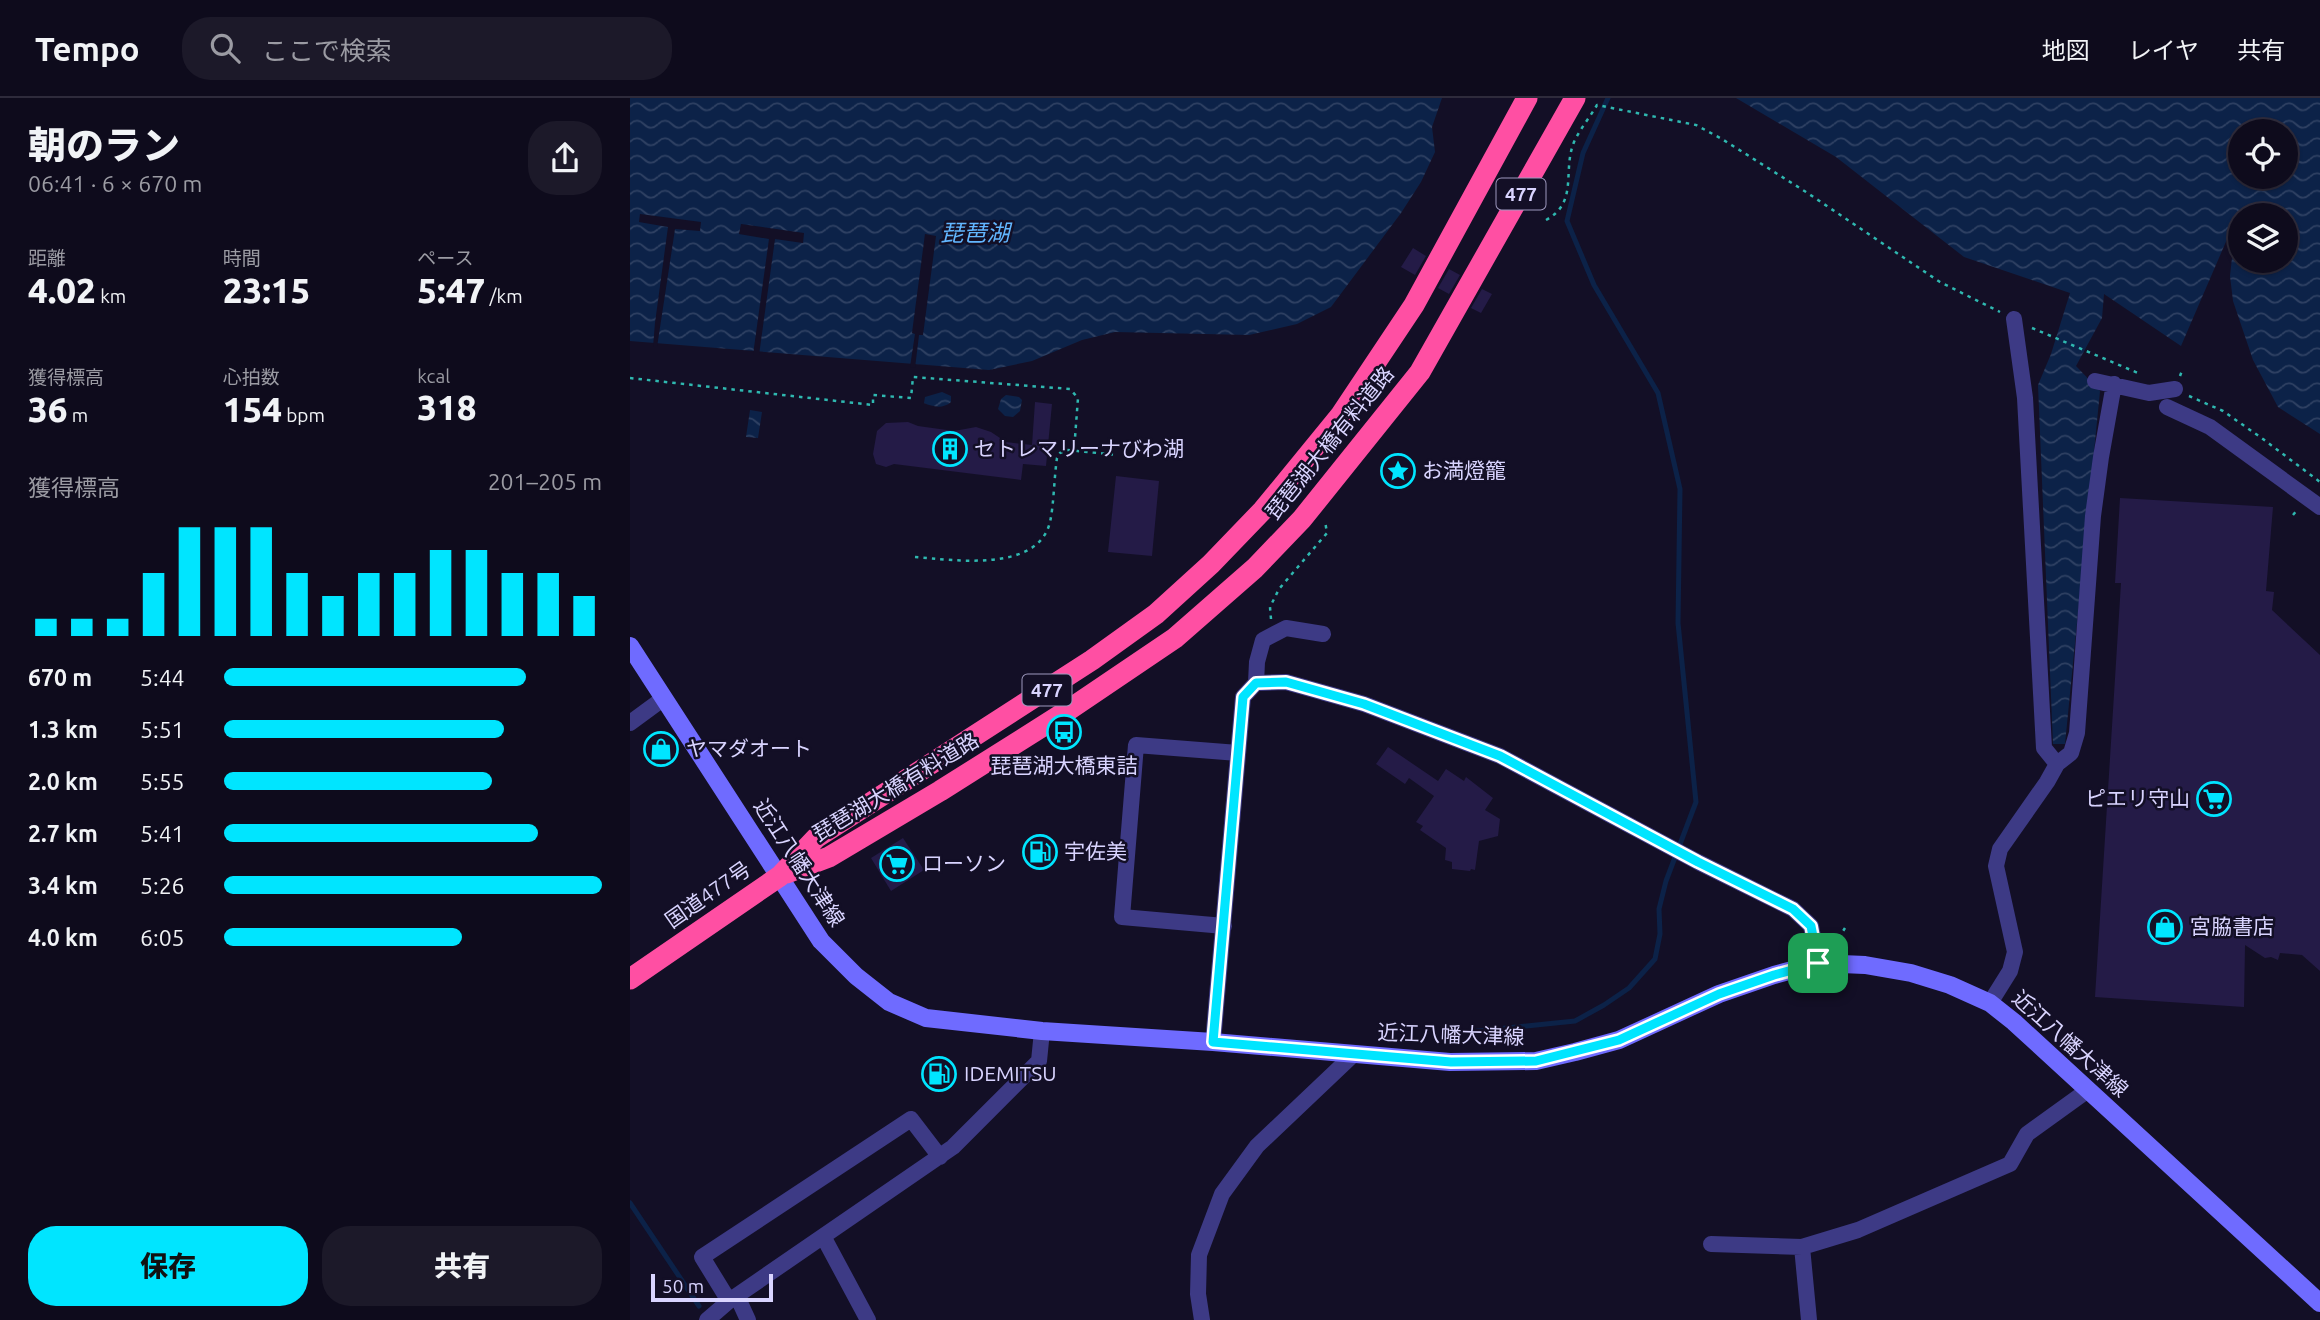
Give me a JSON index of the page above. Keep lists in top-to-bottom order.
{
  "streets": {
    "highway": ["477", "琵琶湖大橋有料道路", "国道477号"],
    "main road": ["近江八幡大津線"]
  },
  "crossings": [
    ["琵琶湖大橋有料道路", "近江八幡大津線"],
    ["琵琶湖大橋有料道路", "国道477号"],
    ["近江八幡大津線", "国道477号"]
  ],
  "water": ["琵琶湖"],
  "places": {
    "building": ["セトレマリーナびわ湖"],
    "place": ["お満燈籠"],
    "bus stop": ["琵琶湖大橋東詰"],
    "shop": ["ヤマダオート", "宮脇書店"],
    "supermarket": ["ピエリ守山", "ローソン"],
    "fuel station": ["宇佐美", "IDEMITSU"]
  },
  "scale_bar": "50 m",
  "page": {
    "header": "Tempo",
    "search": "ここで検索",
    "nav": ["地図", "レイヤ", "共有"],
    "heading": ["朝のラン", "06:41 · 6 × 670 m"],
    "stats": [
      ["距離", "4.02 km"],
      ["時間", "23:15"],
      ["ペース", "5:47 /km"],
      ["獲得標高", "36 m"],
      ["心拍数", "154 bpm"],
      ["kcal", "318"]
    ],
    "chart": ["獲得標高", "201–205 m"],
    "list": [
      {
        "name": "670 m",
        "note": "5:44"
      },
      {
        "name": "1.3 km",
        "note": "5:51"
      },
      {
        "name": "2.0 km",
        "note": "5:55"
      },
      {
        "name": "2.7 km",
        "note": "5:41"
      },
      {
        "name": "3.4 km",
        "note": "5:26"
      },
      {
        "name": "4.0 km",
        "note": "6:05"
      }
    ],
    "buttons": ["保存", "共有"],
    "scale": "50 m"
  }
}
